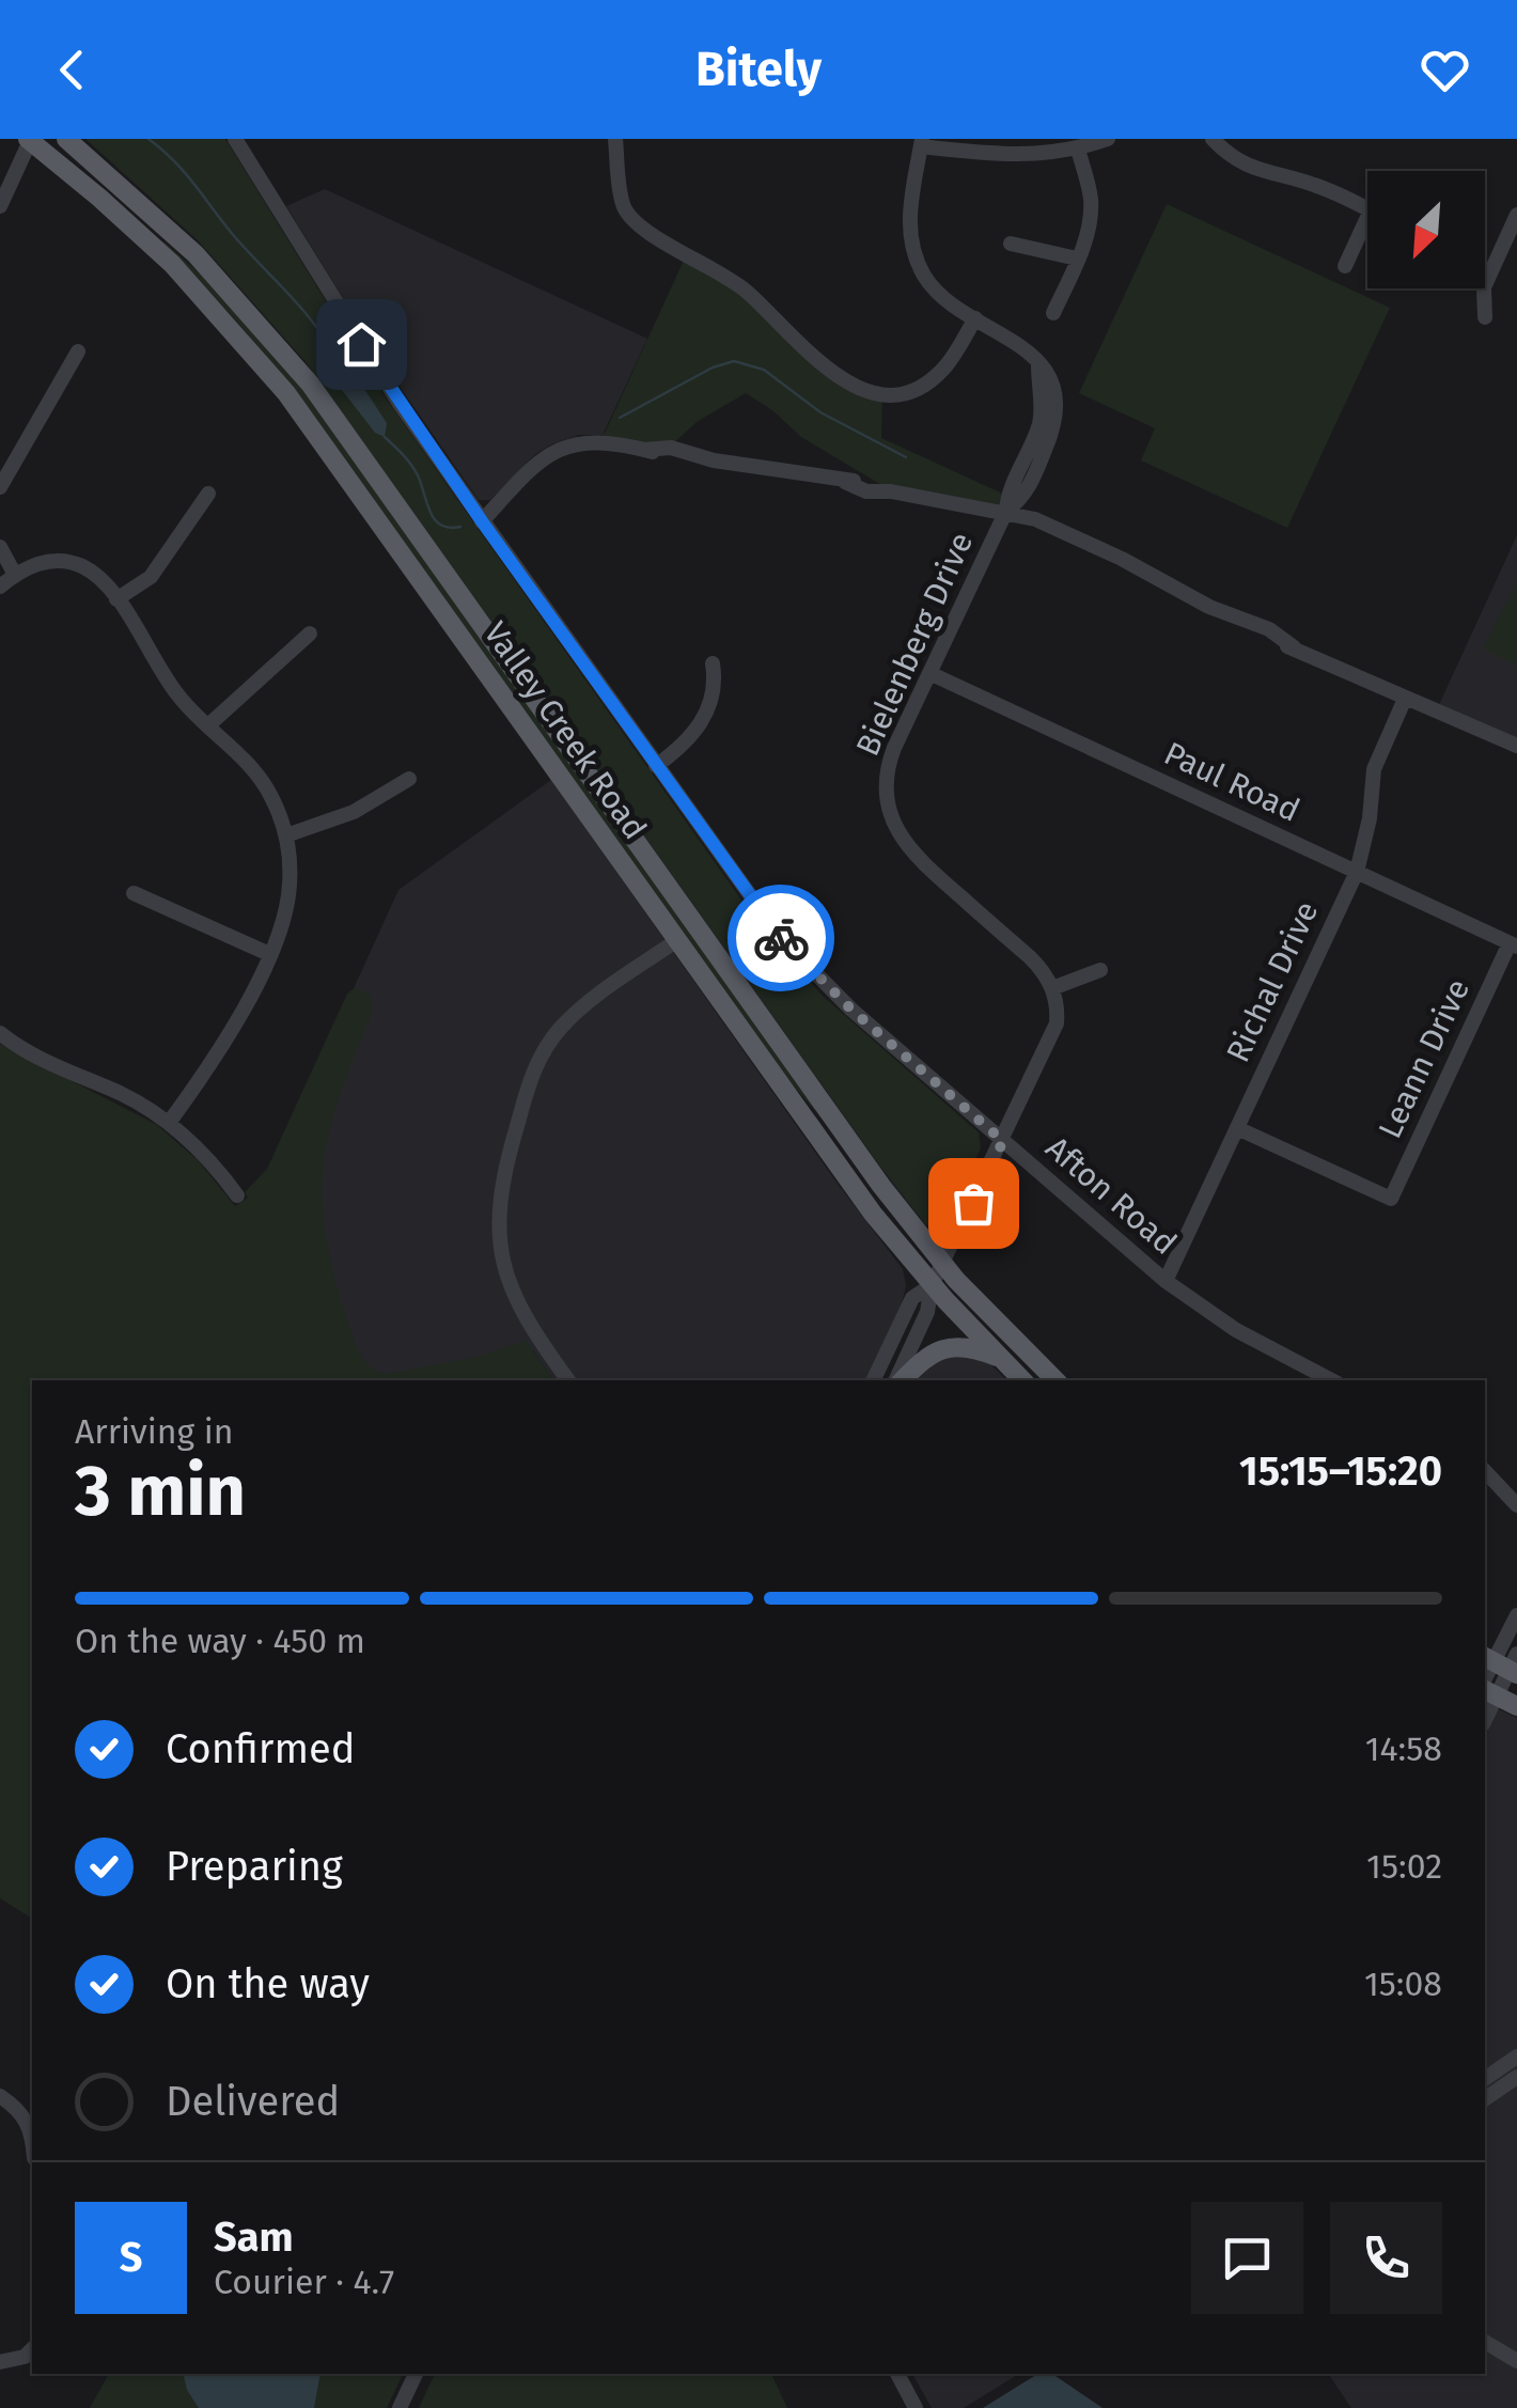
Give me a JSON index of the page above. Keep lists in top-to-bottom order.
{
  "streets": {
    "main road": ["Valley Creek Road"],
    "street": [
      "Bielenberg Drive",
      "Paul Road",
      "Richal Drive",
      "Leann Drive",
      "Afton Road"
    ]
  },
  "crossings": [
    ["Bielenberg Drive", "Paul Road"],
    ["Paul Road", "Richal Drive"],
    ["Paul Road", "Leann Drive"],
    ["Richal Drive", "Leann Drive"],
    ["Richal Drive", "Afton Road"]
  ],
  "north": "bottom left",
  "page": {
    "header": "Bitely",
    "heading": ["3 min", "Arriving in", "15:15–15:20"],
    "panel": ["Sam", "Courier · 4.7"],
    "bar": "On the way · 450 m",
    "list": [
      ["Confirmed", "14:58"],
      ["Preparing", "15:02"],
      ["On the way", "15:08"],
      "Delivered"
    ],
    "round": "S"
  }
}
